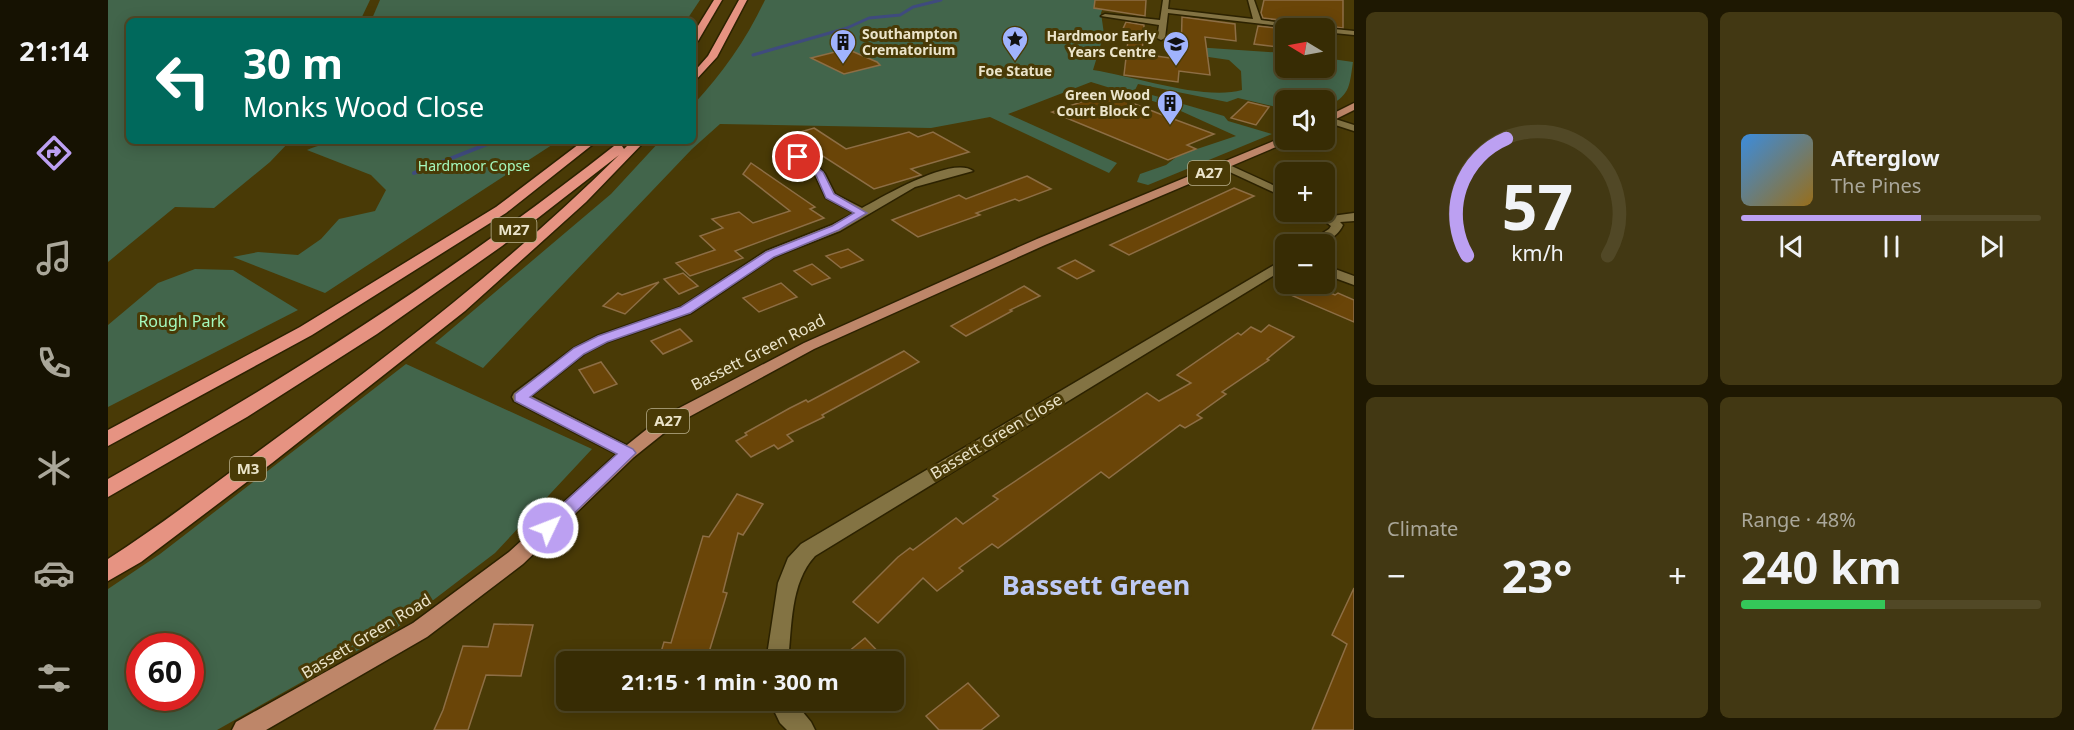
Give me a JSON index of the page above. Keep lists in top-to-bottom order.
{
  "streets": {
    "highway": ["M27", "M3"],
    "main road": ["A27", "Bassett Green Road"],
    "street": ["Bassett Green Close"]
  },
  "districts": ["Bassett Green"],
  "parks": ["Hardmoor Copse", "Rough Park"],
  "places": {
    "place": ["Foe Statue"],
    "building": ["Southampton Crematorium", "Green Wood Court Block C"],
    "school or university": ["Hardmoor Early Years Centre"]
  },
  "north": "left",
  "page": {
    "tabs": "21:14",
    "map_buttons": ["+", "−"],
    "turn": ["30 m", "Monks Wood Close"],
    "song": ["Afterglow", "The Pines"],
    "tile": [
      "Climate",
      ["Range · 48%", "240 km"]
    ],
    "heat": ["−", "23°", "+"],
    "limit": "60",
    "trip": "21:15 · 1 min · 300 m",
    "gauge": ["57", "km/h"]
  }
}
